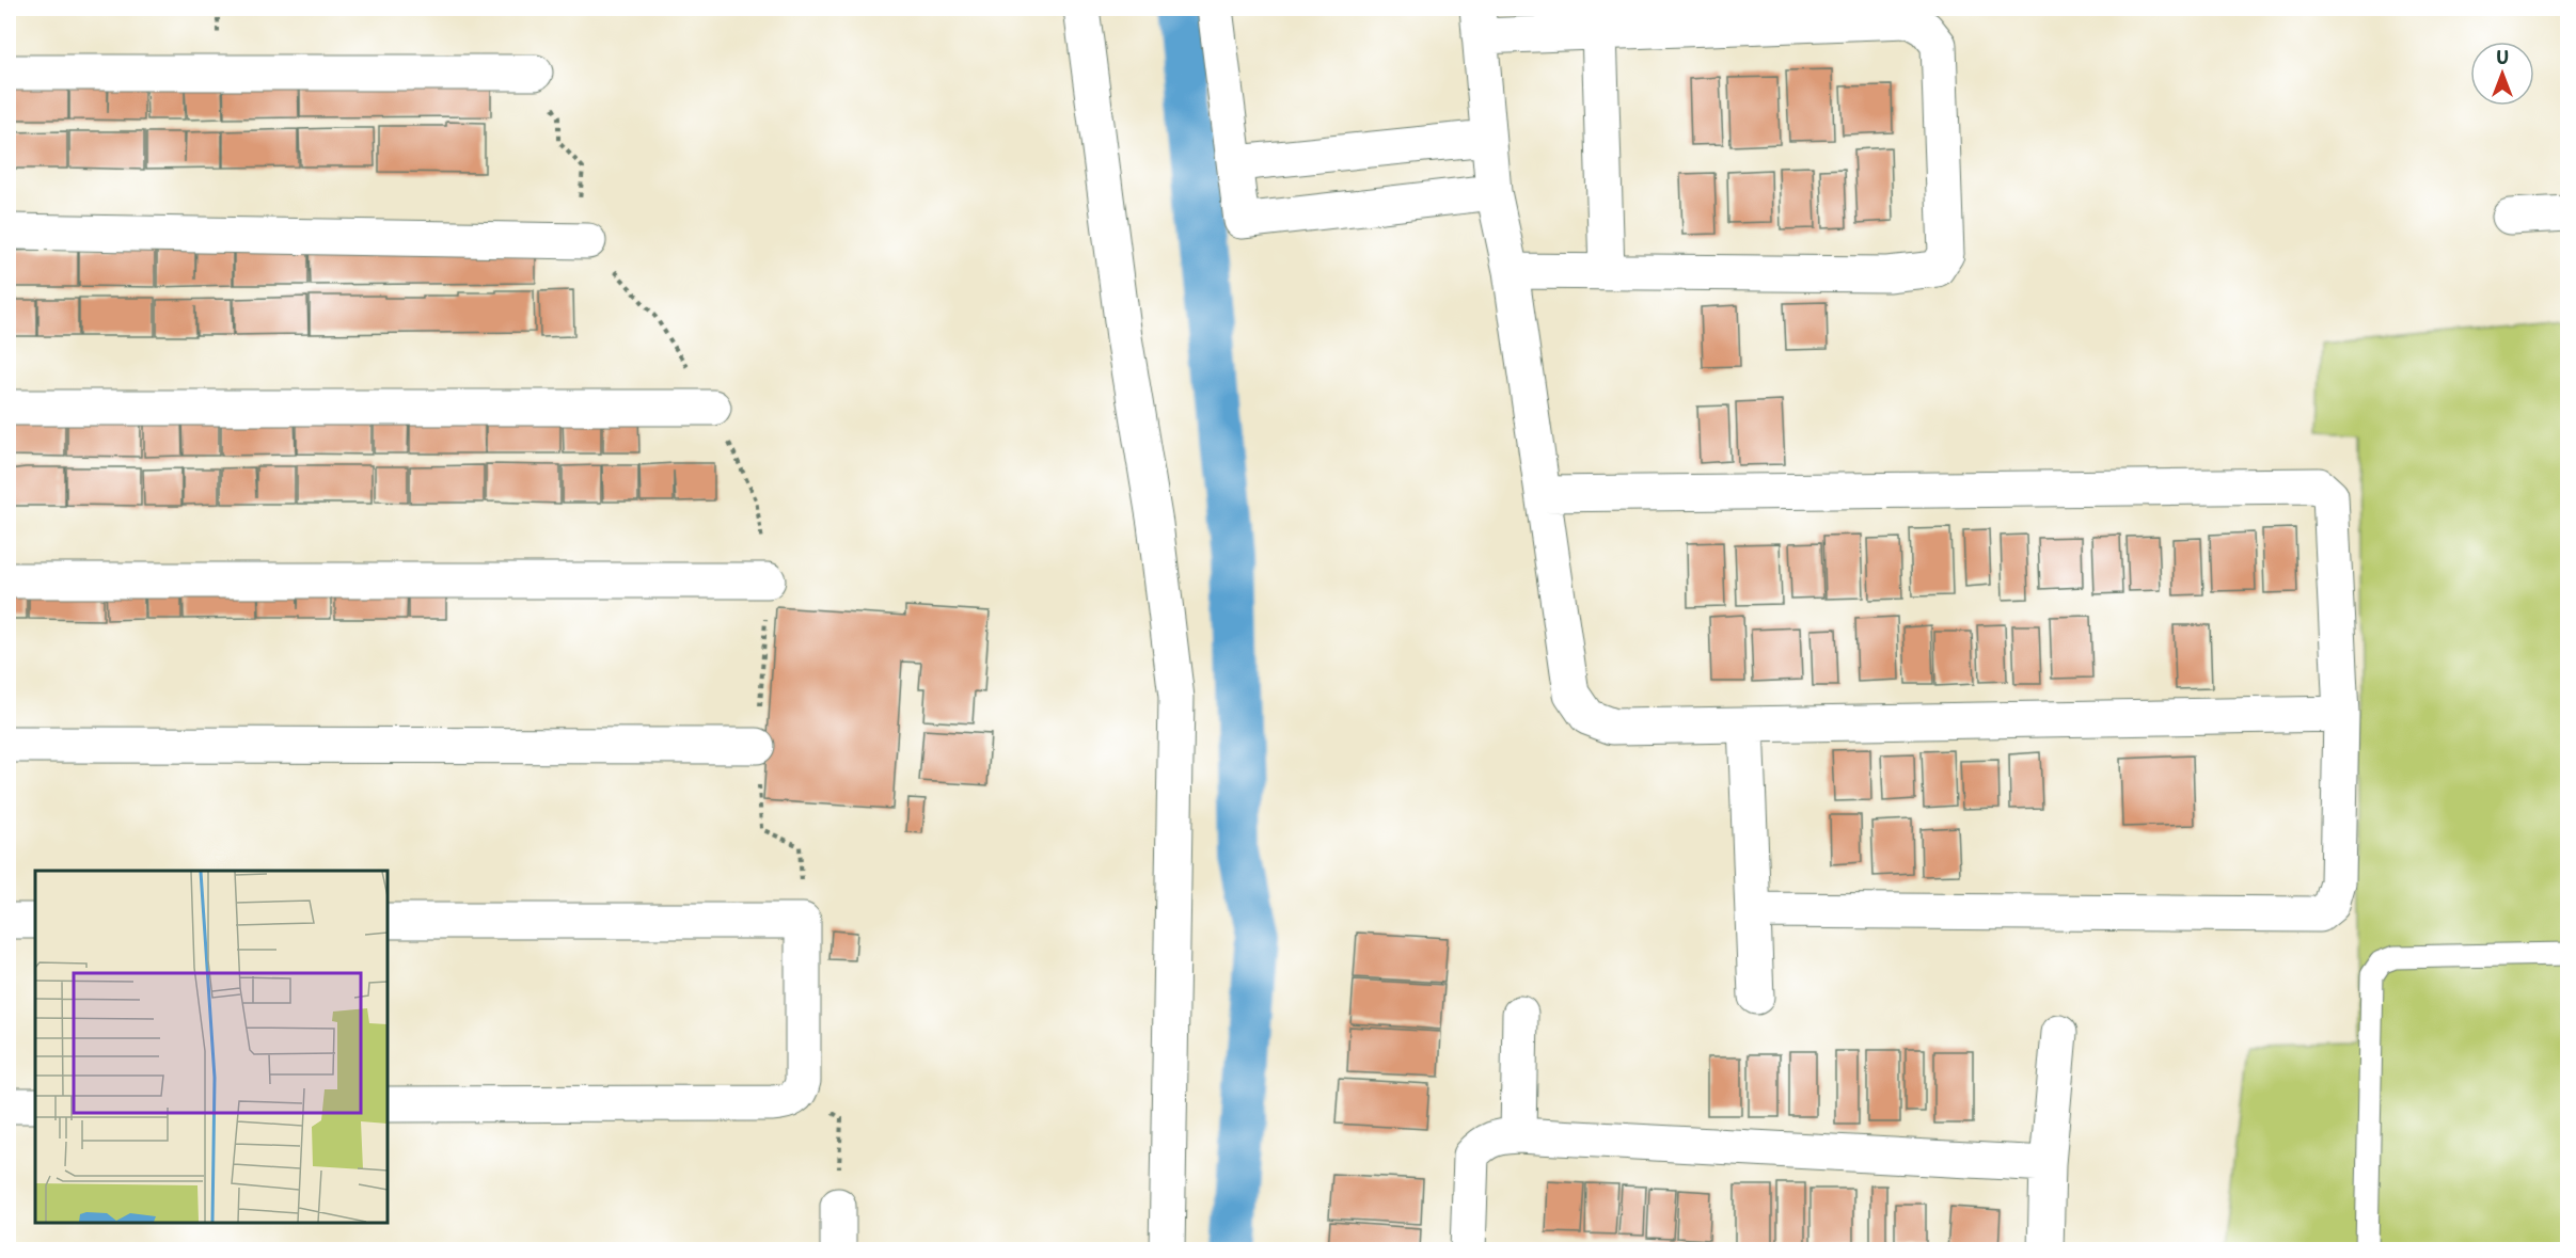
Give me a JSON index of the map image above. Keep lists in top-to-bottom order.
{
  "north": "top"
}
